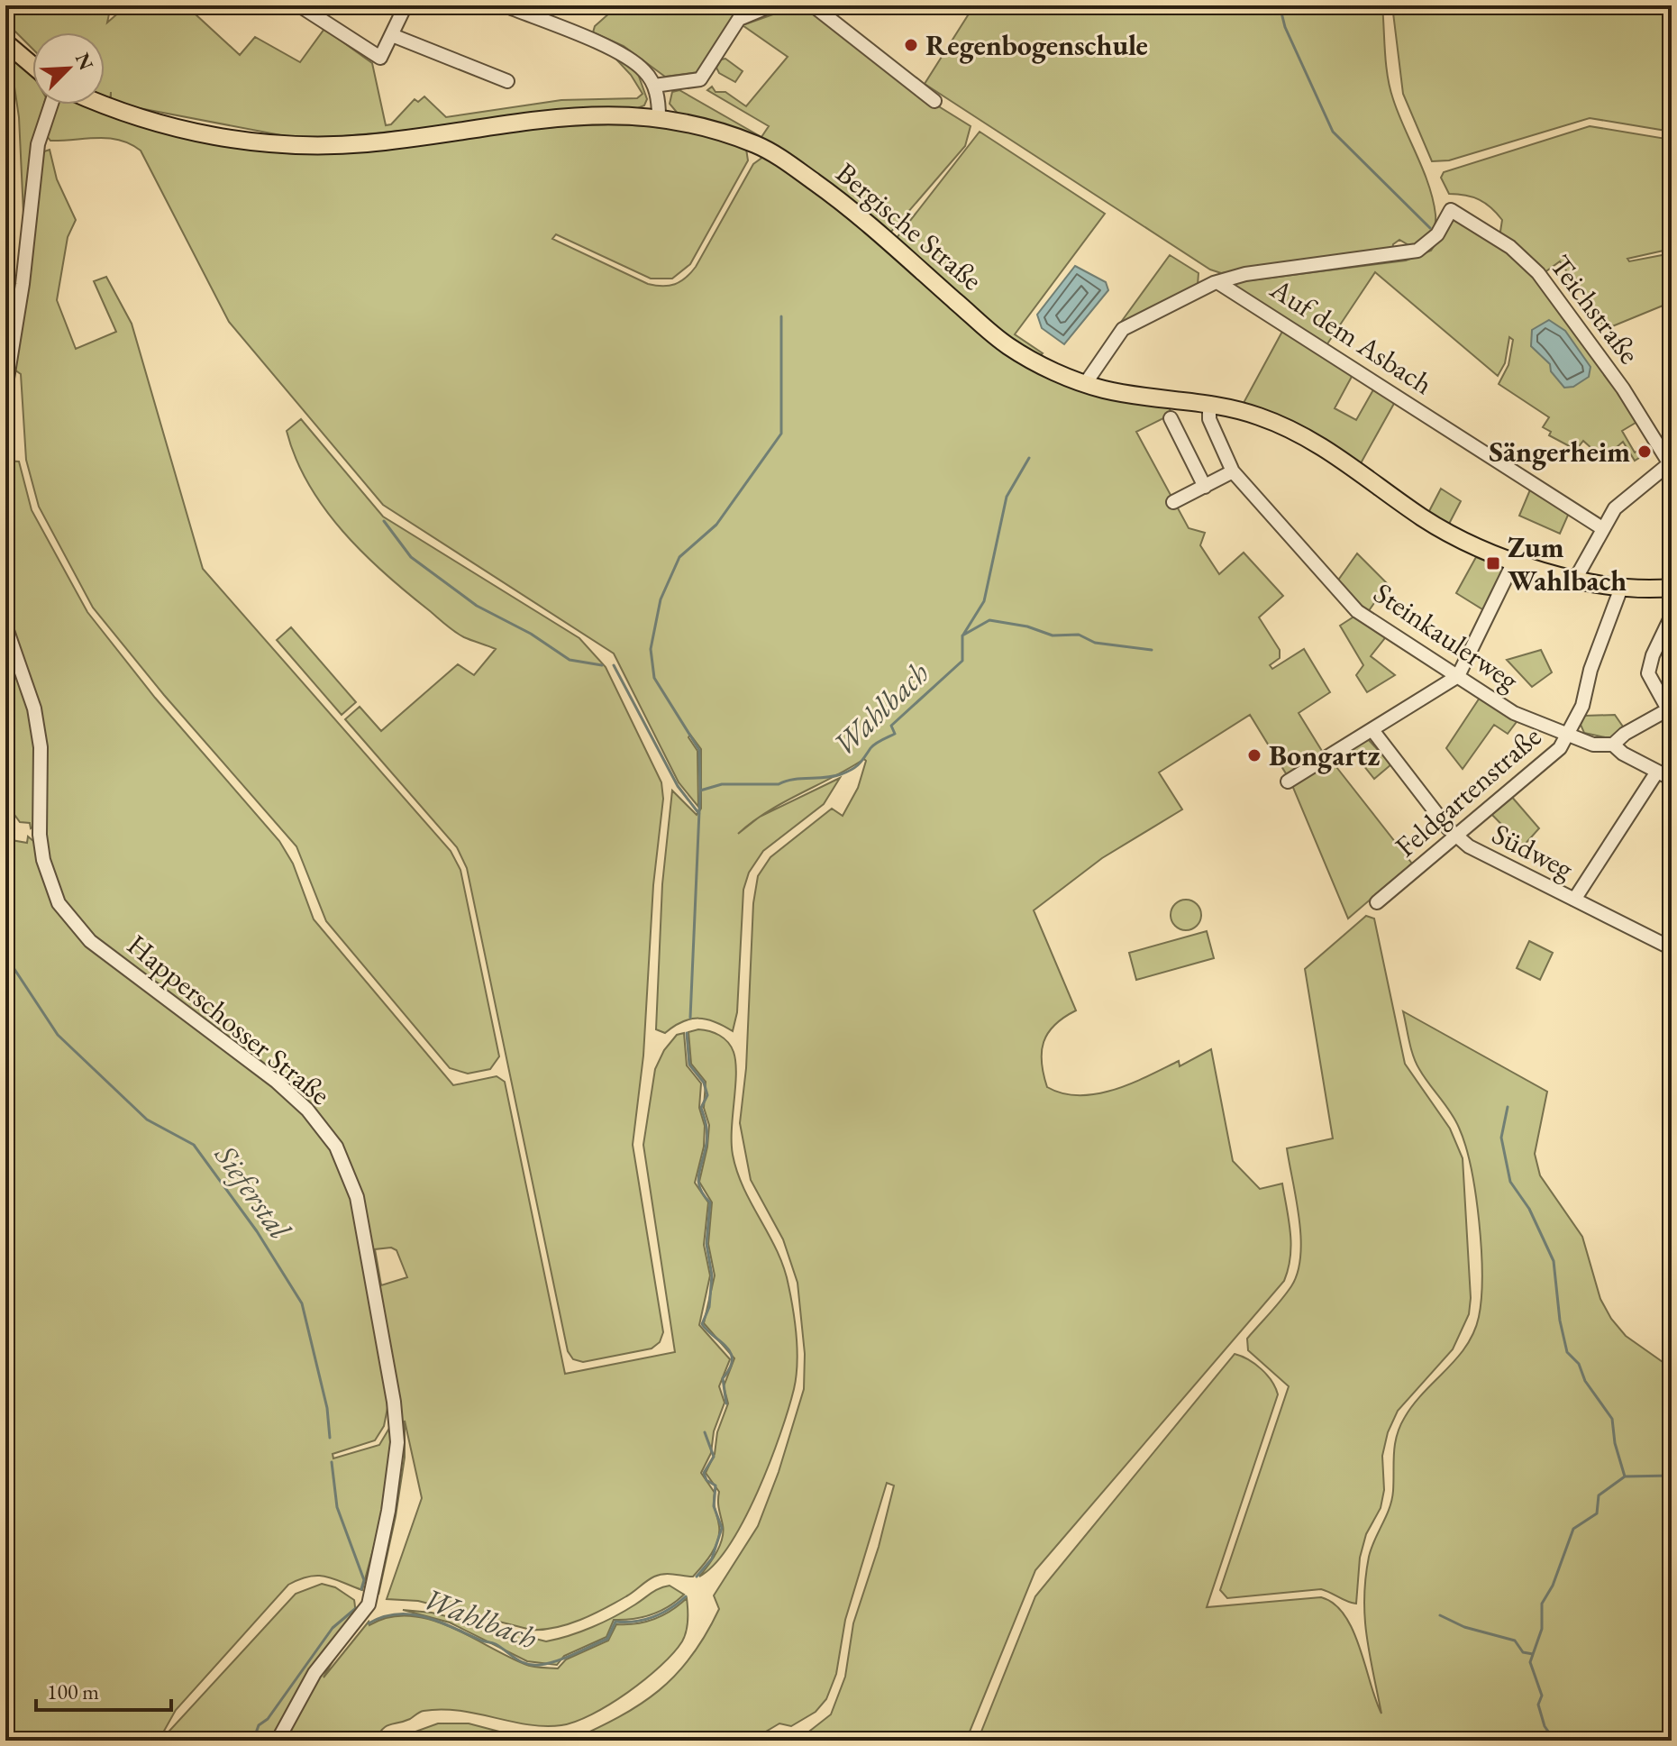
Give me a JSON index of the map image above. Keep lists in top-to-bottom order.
{
  "streets": {
    "main road": ["Bergische Straße"],
    "street": [
      "Teichstraße",
      "Auf dem Asbach",
      "Steinkaulerweg",
      "Feldgartenstraße",
      "Südweg",
      "Happerschosser Straße"
    ]
  },
  "crossings": [
    ["Bergische Straße", "Steinkaulerweg"],
    ["Bergische Straße", "Feldgartenstraße"],
    ["Teichstraße", "Auf dem Asbach"],
    ["Steinkaulerweg", "Feldgartenstraße"],
    ["Feldgartenstraße", "Südweg"]
  ],
  "water": ["Wahlbach", "Sieferstal"],
  "places": {
    "other": ["Regenbogenschule", "Sängerheim", "Bongartz"],
    "transit": ["Zum Wahlbach"]
  },
  "scale_bar": "100 m",
  "north": "top right"
}
